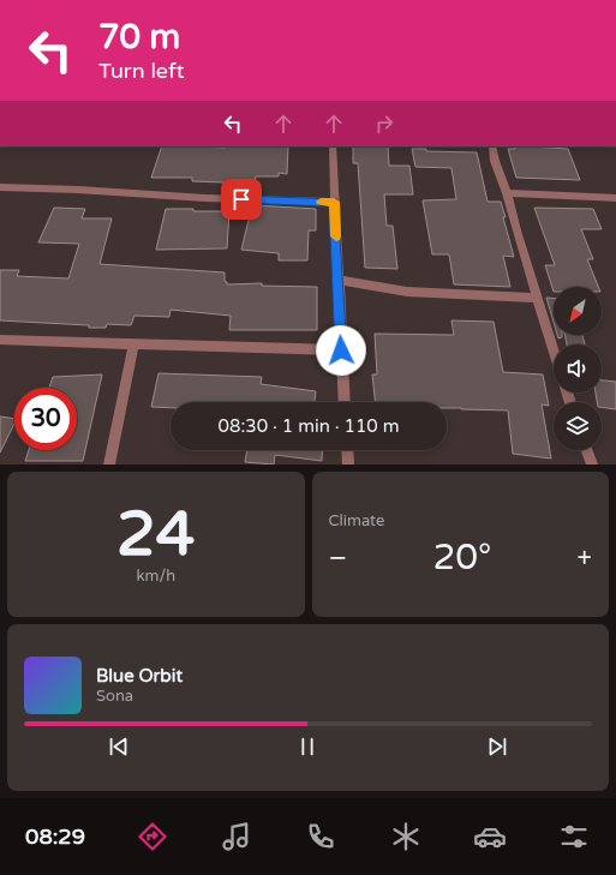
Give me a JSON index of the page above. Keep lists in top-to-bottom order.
{
  "north": "bottom left",
  "page": {
    "turn": ["70 m", "Turn left"],
    "limit": "30",
    "trip": "08:30 · 1 min · 110 m",
    "tile": [
      ["24", "km/h"],
      "Climate"
    ],
    "heat": ["−", "20°", "+"],
    "song": ["Blue Orbit", "Sona"],
    "tabs": "08:29"
  }
}
